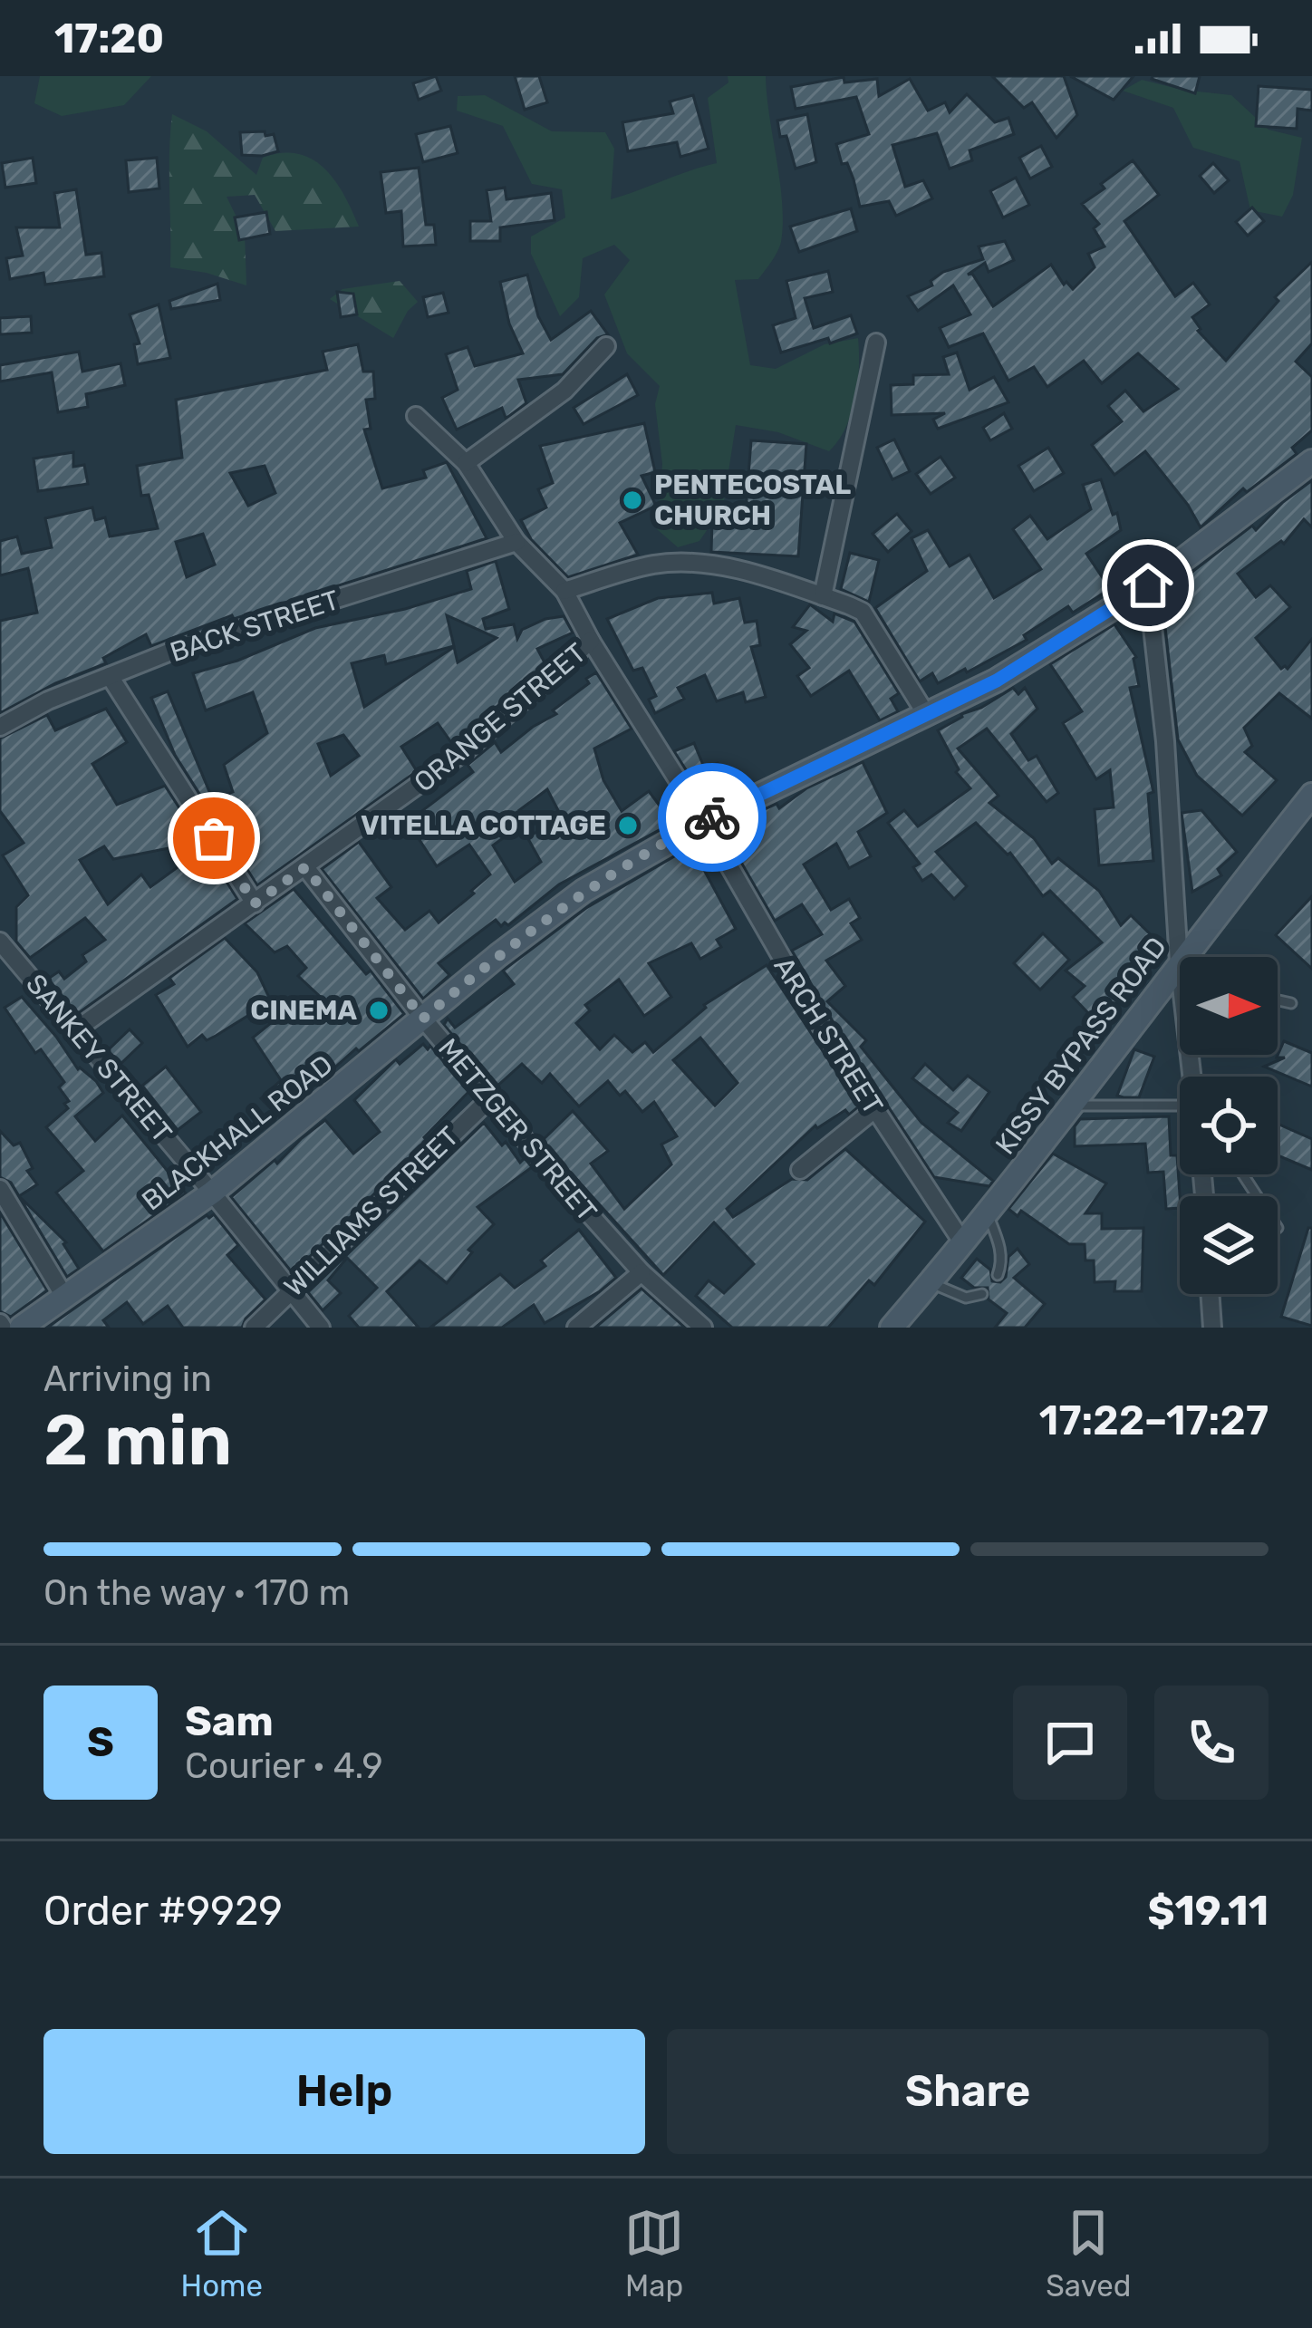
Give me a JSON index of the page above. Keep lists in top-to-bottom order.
{
  "streets": {
    "street": [
      "BACK STREET",
      "ORANGE STREET",
      "ARCH STREET",
      "KISSY BYPASS ROAD",
      "SANKEY STREET",
      "METZGER STREET",
      "BLACKHALL ROAD",
      "WILLIAMS STREET"
    ]
  },
  "crossings": [
    ["ORANGE STREET", "ARCH STREET"],
    ["ORANGE STREET", "SANKEY STREET"],
    ["ORANGE STREET", "METZGER STREET"],
    ["ORANGE STREET", "BLACKHALL ROAD"],
    ["ARCH STREET", "KISSY BYPASS ROAD"],
    ["ARCH STREET", "BLACKHALL ROAD"],
    ["SANKEY STREET", "BLACKHALL ROAD"],
    ["SANKEY STREET", "WILLIAMS STREET"],
    ["METZGER STREET", "BLACKHALL ROAD"],
    ["METZGER STREET", "WILLIAMS STREET"]
  ],
  "places": ["PENTECOSTAL CHURCH", "VITELLA COTTAGE", "CINEMA"],
  "north": "right",
  "page": {
    "status": "17:20",
    "heading": ["2 min", "Arriving in", "17:22–17:27"],
    "panel": [
      "Sam",
      "Courier · 4.9",
      "Order #9929",
      "$19.11"
    ],
    "bar": "On the way · 170 m",
    "round": "S",
    "buttons": ["Help", "Share"],
    "tabs": ["Home", "Map", "Saved"]
  }
}
